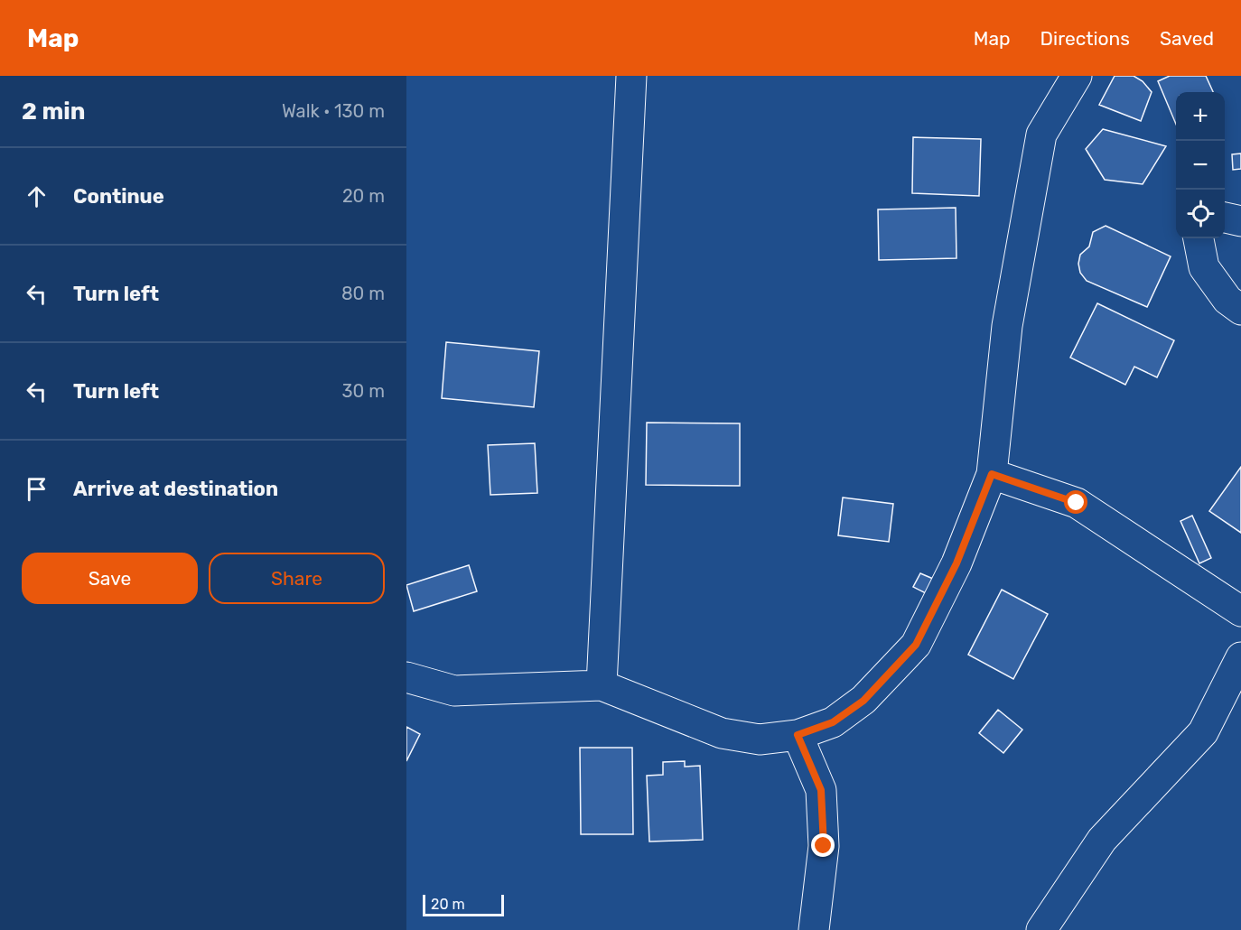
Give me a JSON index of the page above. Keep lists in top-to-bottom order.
{
  "scale_bar": "20 m",
  "page": {
    "header": "Map",
    "nav": ["Map", "Directions", "Saved"],
    "heading": ["2 min", "Walk · 130 m"],
    "map_buttons": ["+", "−"],
    "list": [
      ["Continue", "20 m"],
      ["Turn left", "80 m"],
      ["Turn left", "30 m"],
      "Arrive at destination"
    ],
    "buttons": ["Save", "Share"],
    "scale": "20 m"
  }
}
